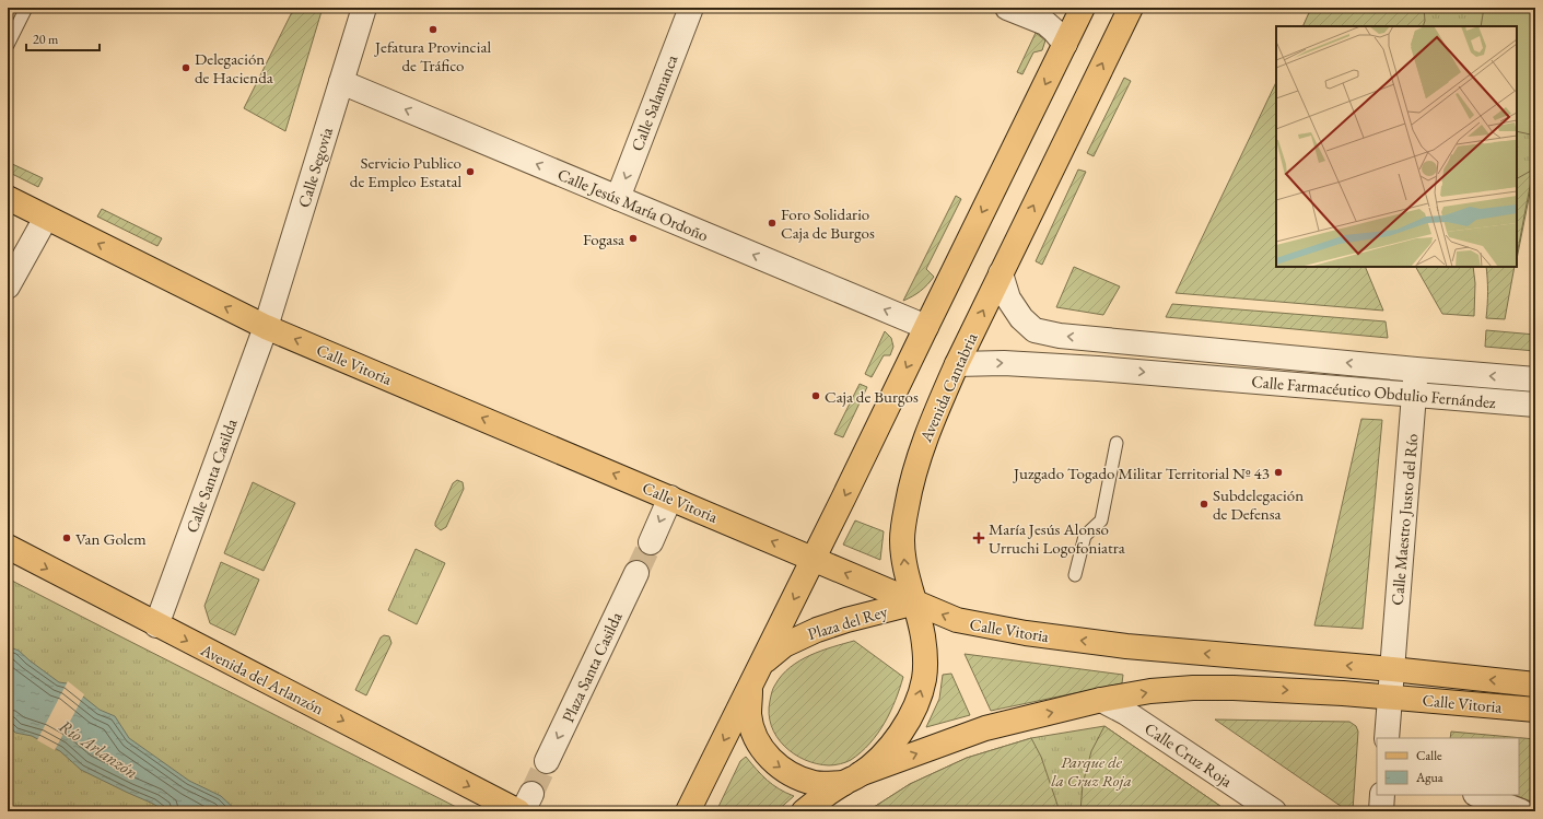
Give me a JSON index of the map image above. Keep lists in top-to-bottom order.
{
  "streets": {
    "main road": [
      "Calle Vitoria",
      "Avenida Cantabria",
      "Plaza del Rey",
      "Avenida del Arlanzón"
    ],
    "street": [
      "Calle Salamanca",
      "Calle Segovia",
      "Calle Jesús María Ordoño",
      "Calle Farmacéutico Obdulio Fernández",
      "Calle Santa Casilda",
      "Calle Maestro Justo del Río",
      "Plaza Santa Casilda",
      "Calle Cruz Roja"
    ]
  },
  "crossings": [
    ["Calle Salamanca", "Calle Jesús María Ordoño"],
    ["Calle Segovia", "Calle Jesús María Ordoño"],
    ["Calle Segovia", "Calle Vitoria"],
    ["Calle Segovia", "Calle Santa Casilda"],
    ["Calle Vitoria", "Avenida Cantabria"],
    ["Calle Vitoria", "Calle Santa Casilda"],
    ["Calle Vitoria", "Calle Maestro Justo del Río"],
    ["Calle Vitoria", "Plaza del Rey"],
    ["Calle Vitoria", "Calle Cruz Roja"],
    ["Avenida Cantabria", "Calle Farmacéutico Obdulio Fernández"],
    ["Avenida Cantabria", "Plaza del Rey"],
    ["Calle Farmacéutico Obdulio Fernández", "Calle Maestro Justo del Río"],
    ["Calle Santa Casilda", "Avenida del Arlanzón"]
  ],
  "one_way": [
    "Calle Salamanca",
    "Calle Jesús María Ordoño",
    "Plaza Santa Casilda",
    "Avenida del Arlanzón"
  ],
  "water": ["Río Arlanzón"],
  "parks": ["Parque de la Cruz Roja"],
  "places": {
    "other": [
      "Jefatura Provincial de Tráfico",
      "Delegación de Hacienda",
      "Servicio Publico de Empleo Estatal",
      "Foro Solidario Caja de Burgos",
      "Fogasa",
      "Caja de Burgos",
      "Juzgado Togado Militar Territorial Nº 43",
      "Subdelegación de Defensa",
      "Van Golem"
    ],
    "health": ["María Jesús Alonso Urruchi Logofoniatra"]
  },
  "legend": ["Calle", "Agua"],
  "scale_bar": "20 m"
}
